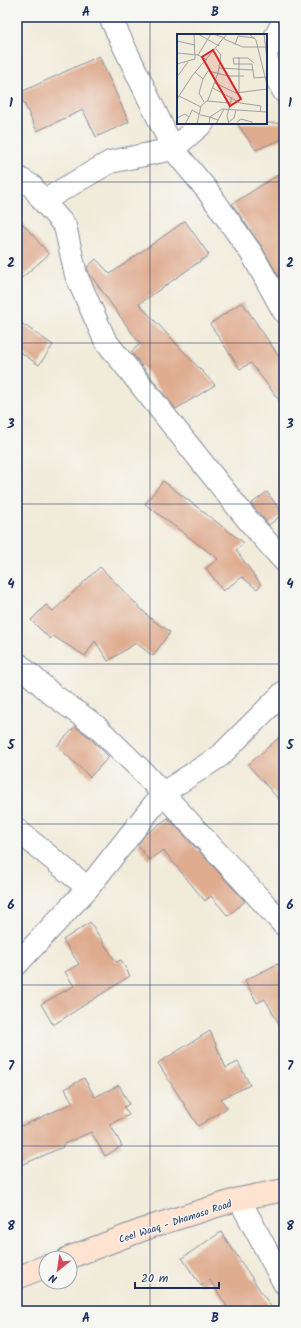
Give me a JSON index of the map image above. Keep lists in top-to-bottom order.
{
  "streets": {
    "main road": ["Ceel Waaq - Dhamaso Road"]
  },
  "scale_bar": "20 m",
  "north": "bottom left",
  "grid": {
    "columns": ["A", "B"],
    "rows": [
      "1",
      "2",
      "3",
      "4",
      "5",
      "6",
      "7",
      "8"
    ]
  }
}
